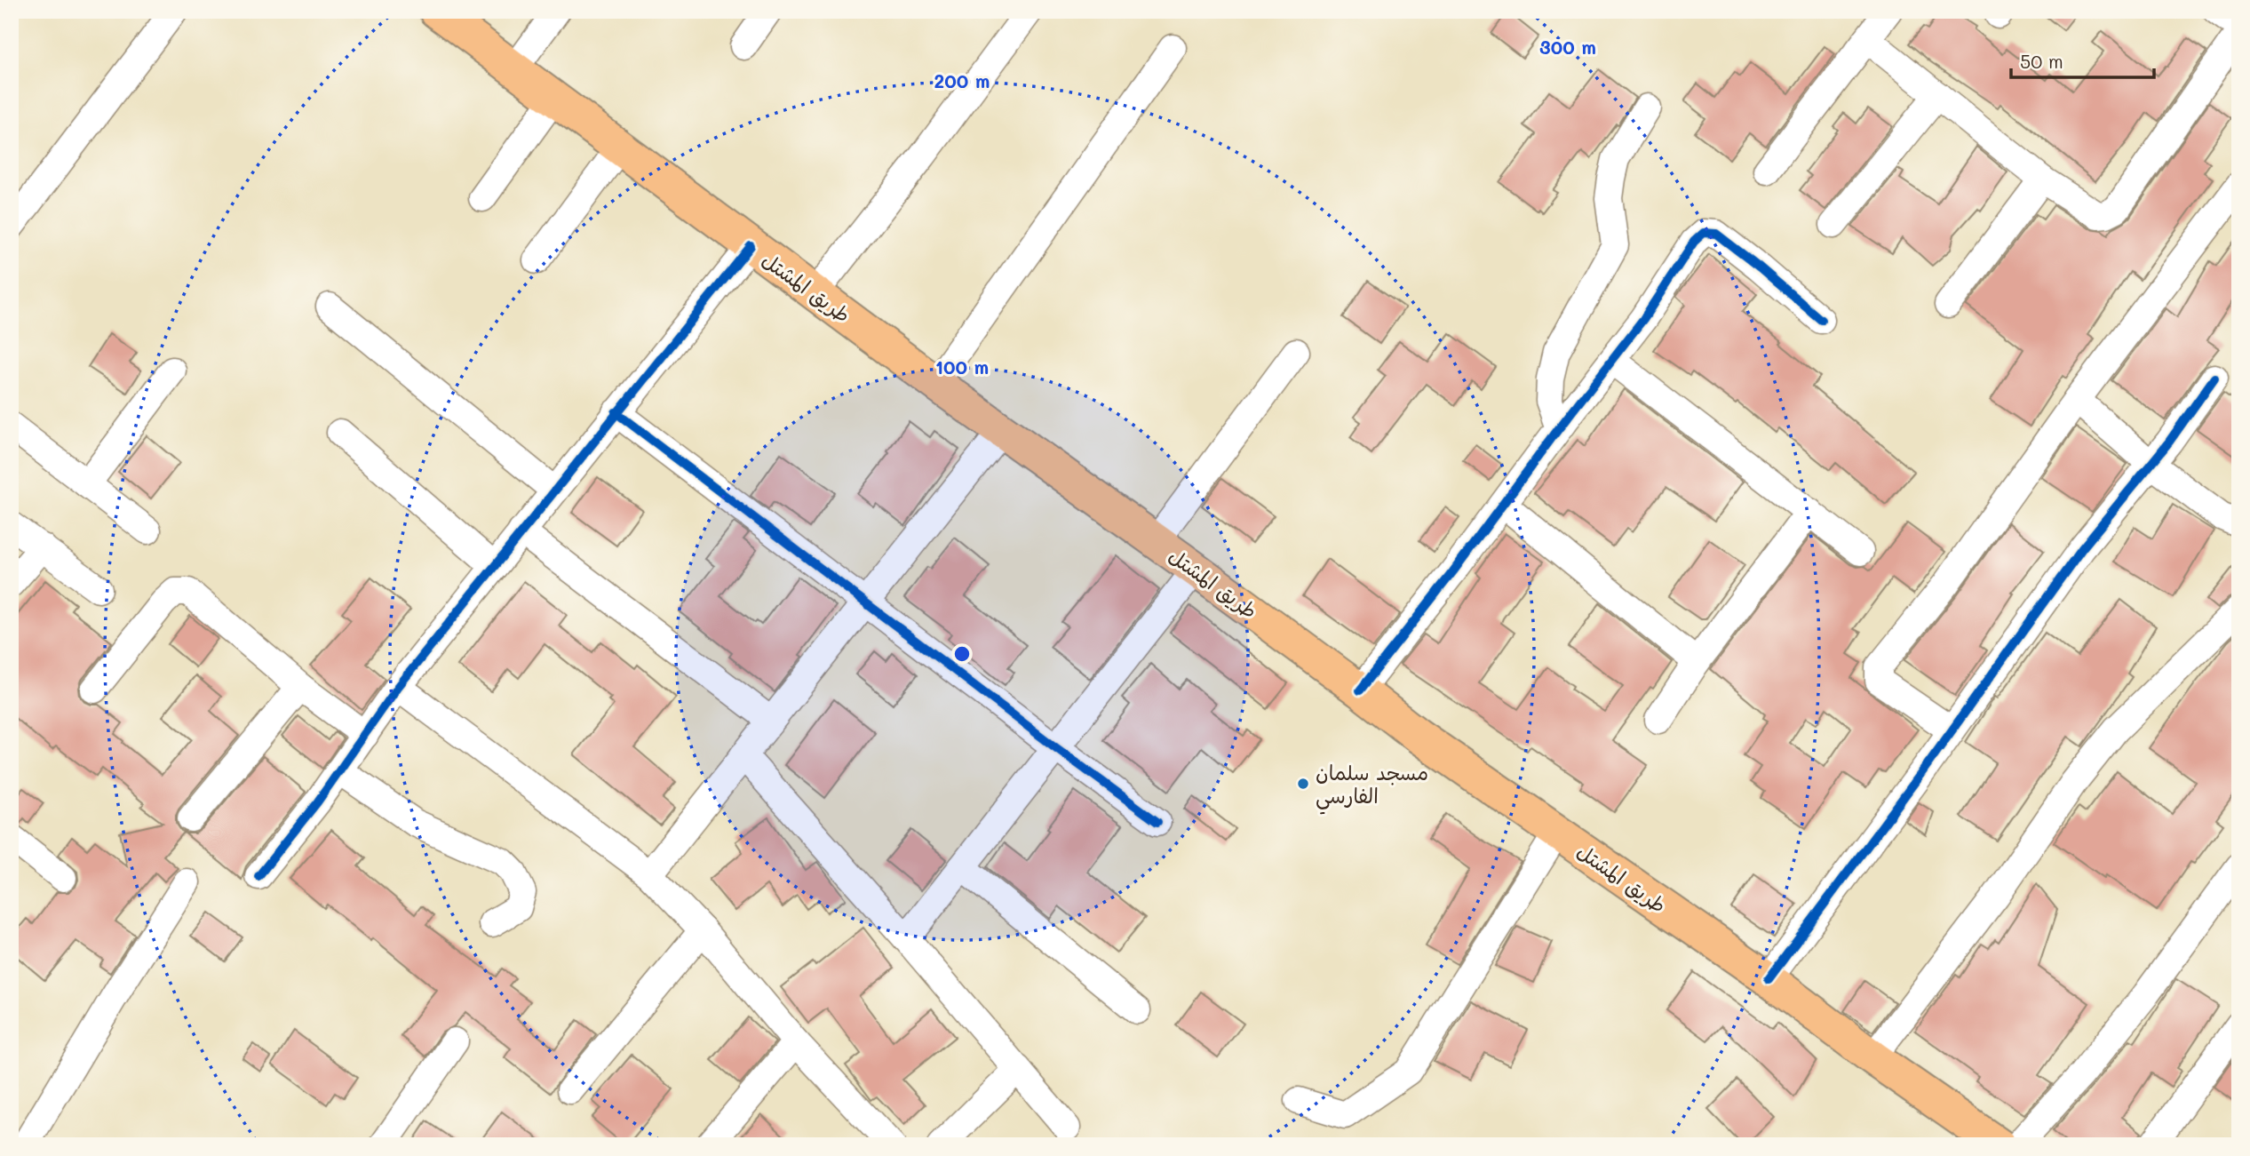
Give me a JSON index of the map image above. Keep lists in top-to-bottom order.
{
  "streets": {
    "main road": ["طريق المشتل"]
  },
  "places": ["مسجد سلمان الفارسي"],
  "scale_bar": "50 m",
  "rings": ["300 m", "200 m", "100 m"]
}
